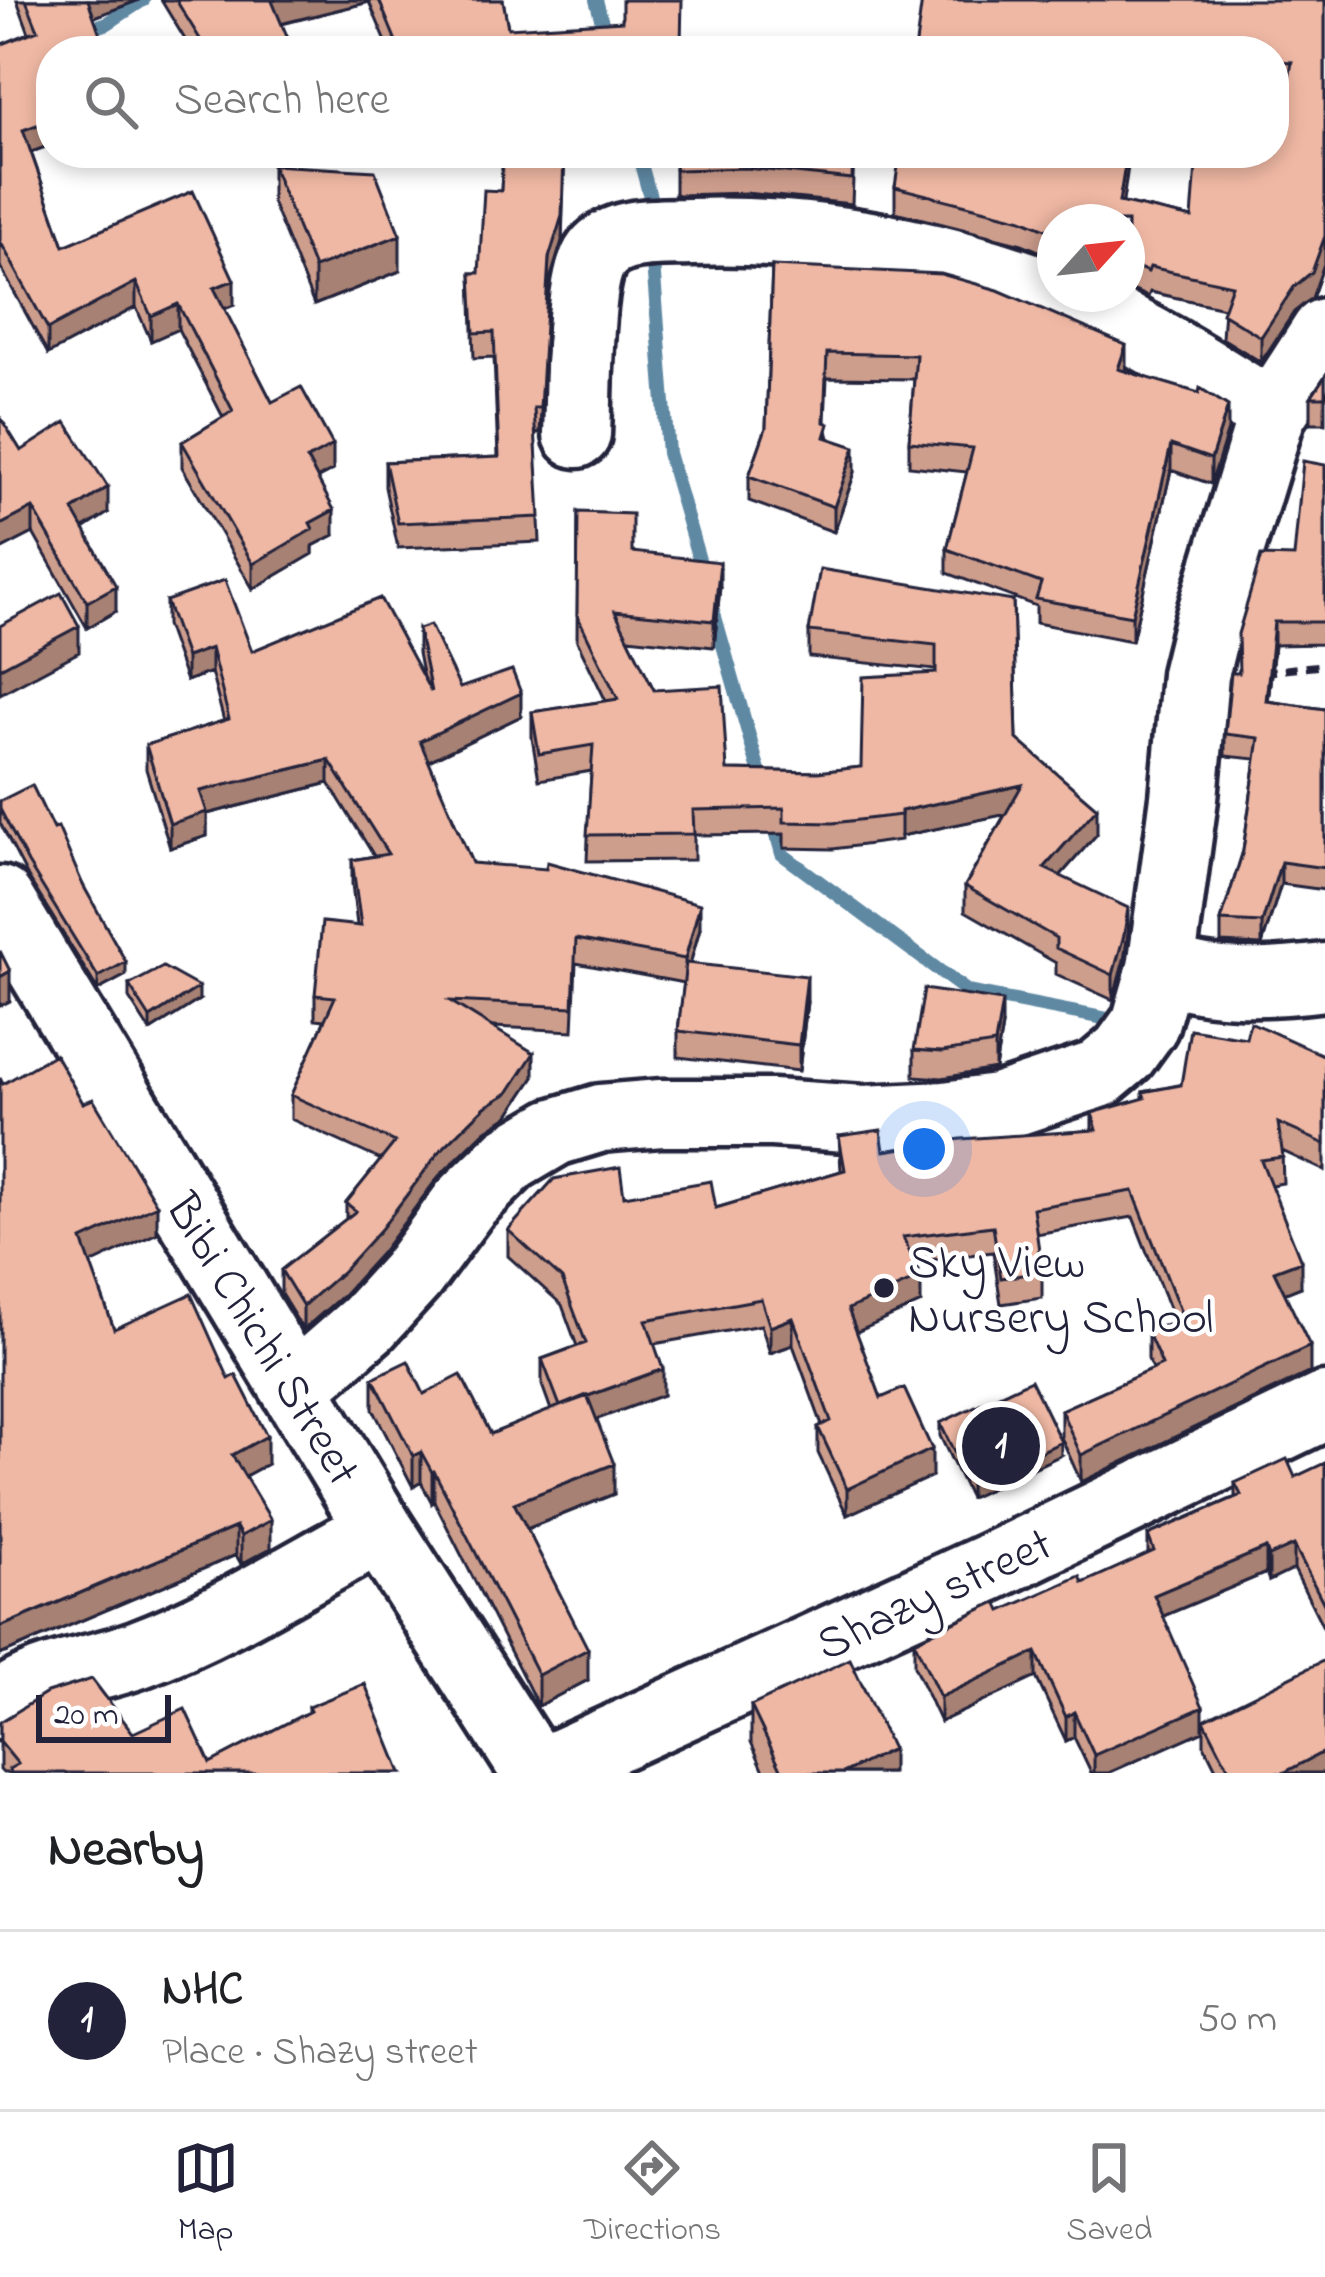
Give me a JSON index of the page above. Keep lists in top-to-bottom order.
{
  "streets": {
    "street": ["Bibi Chichi Street", "Shazy street"]
  },
  "crossings": [
    ["Bibi Chichi Street", "Shazy street"]
  ],
  "places": ["Sky View Nursery School"],
  "scale_bar": "20 m",
  "north": "top right",
  "page": {
    "search": "Search here",
    "pins": "1",
    "scale": "20 m",
    "heading": "Nearby",
    "list": [
      {
        "mark": "1",
        "name": "NHC",
        "note": "Place · Shazy street",
        "value": "50 m"
      }
    ],
    "nav": ["Map", "Directions", "Saved"]
  }
}
